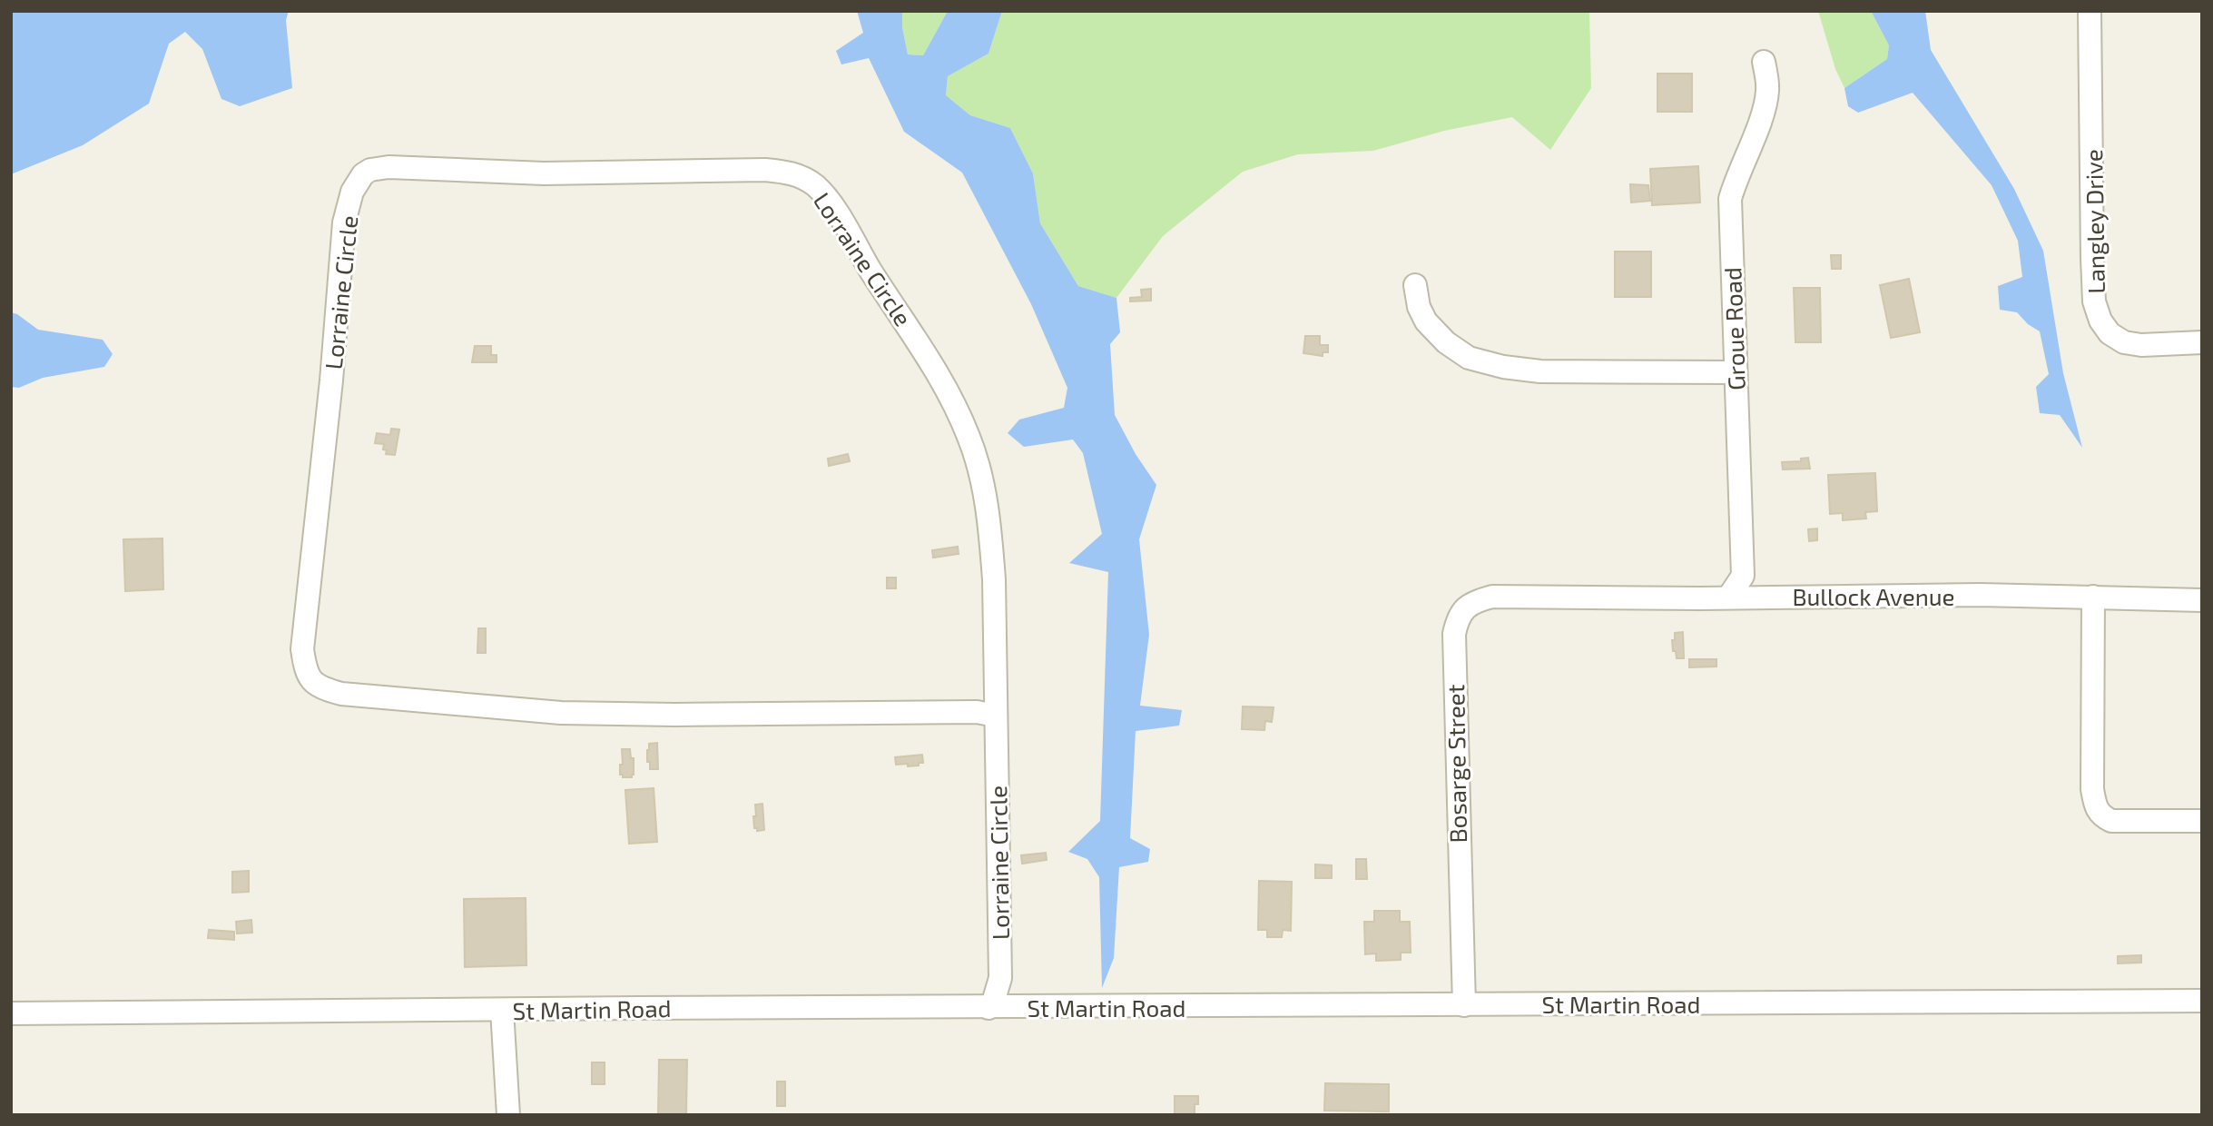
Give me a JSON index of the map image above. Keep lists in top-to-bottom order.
{
  "streets": {
    "street": [
      "Langley Drive",
      "Lorraine Circle",
      "Groue Road",
      "Bullock Avenue",
      "Bosarge Street",
      "St Martin Road"
    ]
  },
  "crossings": [
    ["Lorraine Circle", "St Martin Road"],
    ["Groue Road", "Bullock Avenue"],
    ["Bullock Avenue", "Bosarge Street"],
    ["Bosarge Street", "St Martin Road"]
  ]
}
